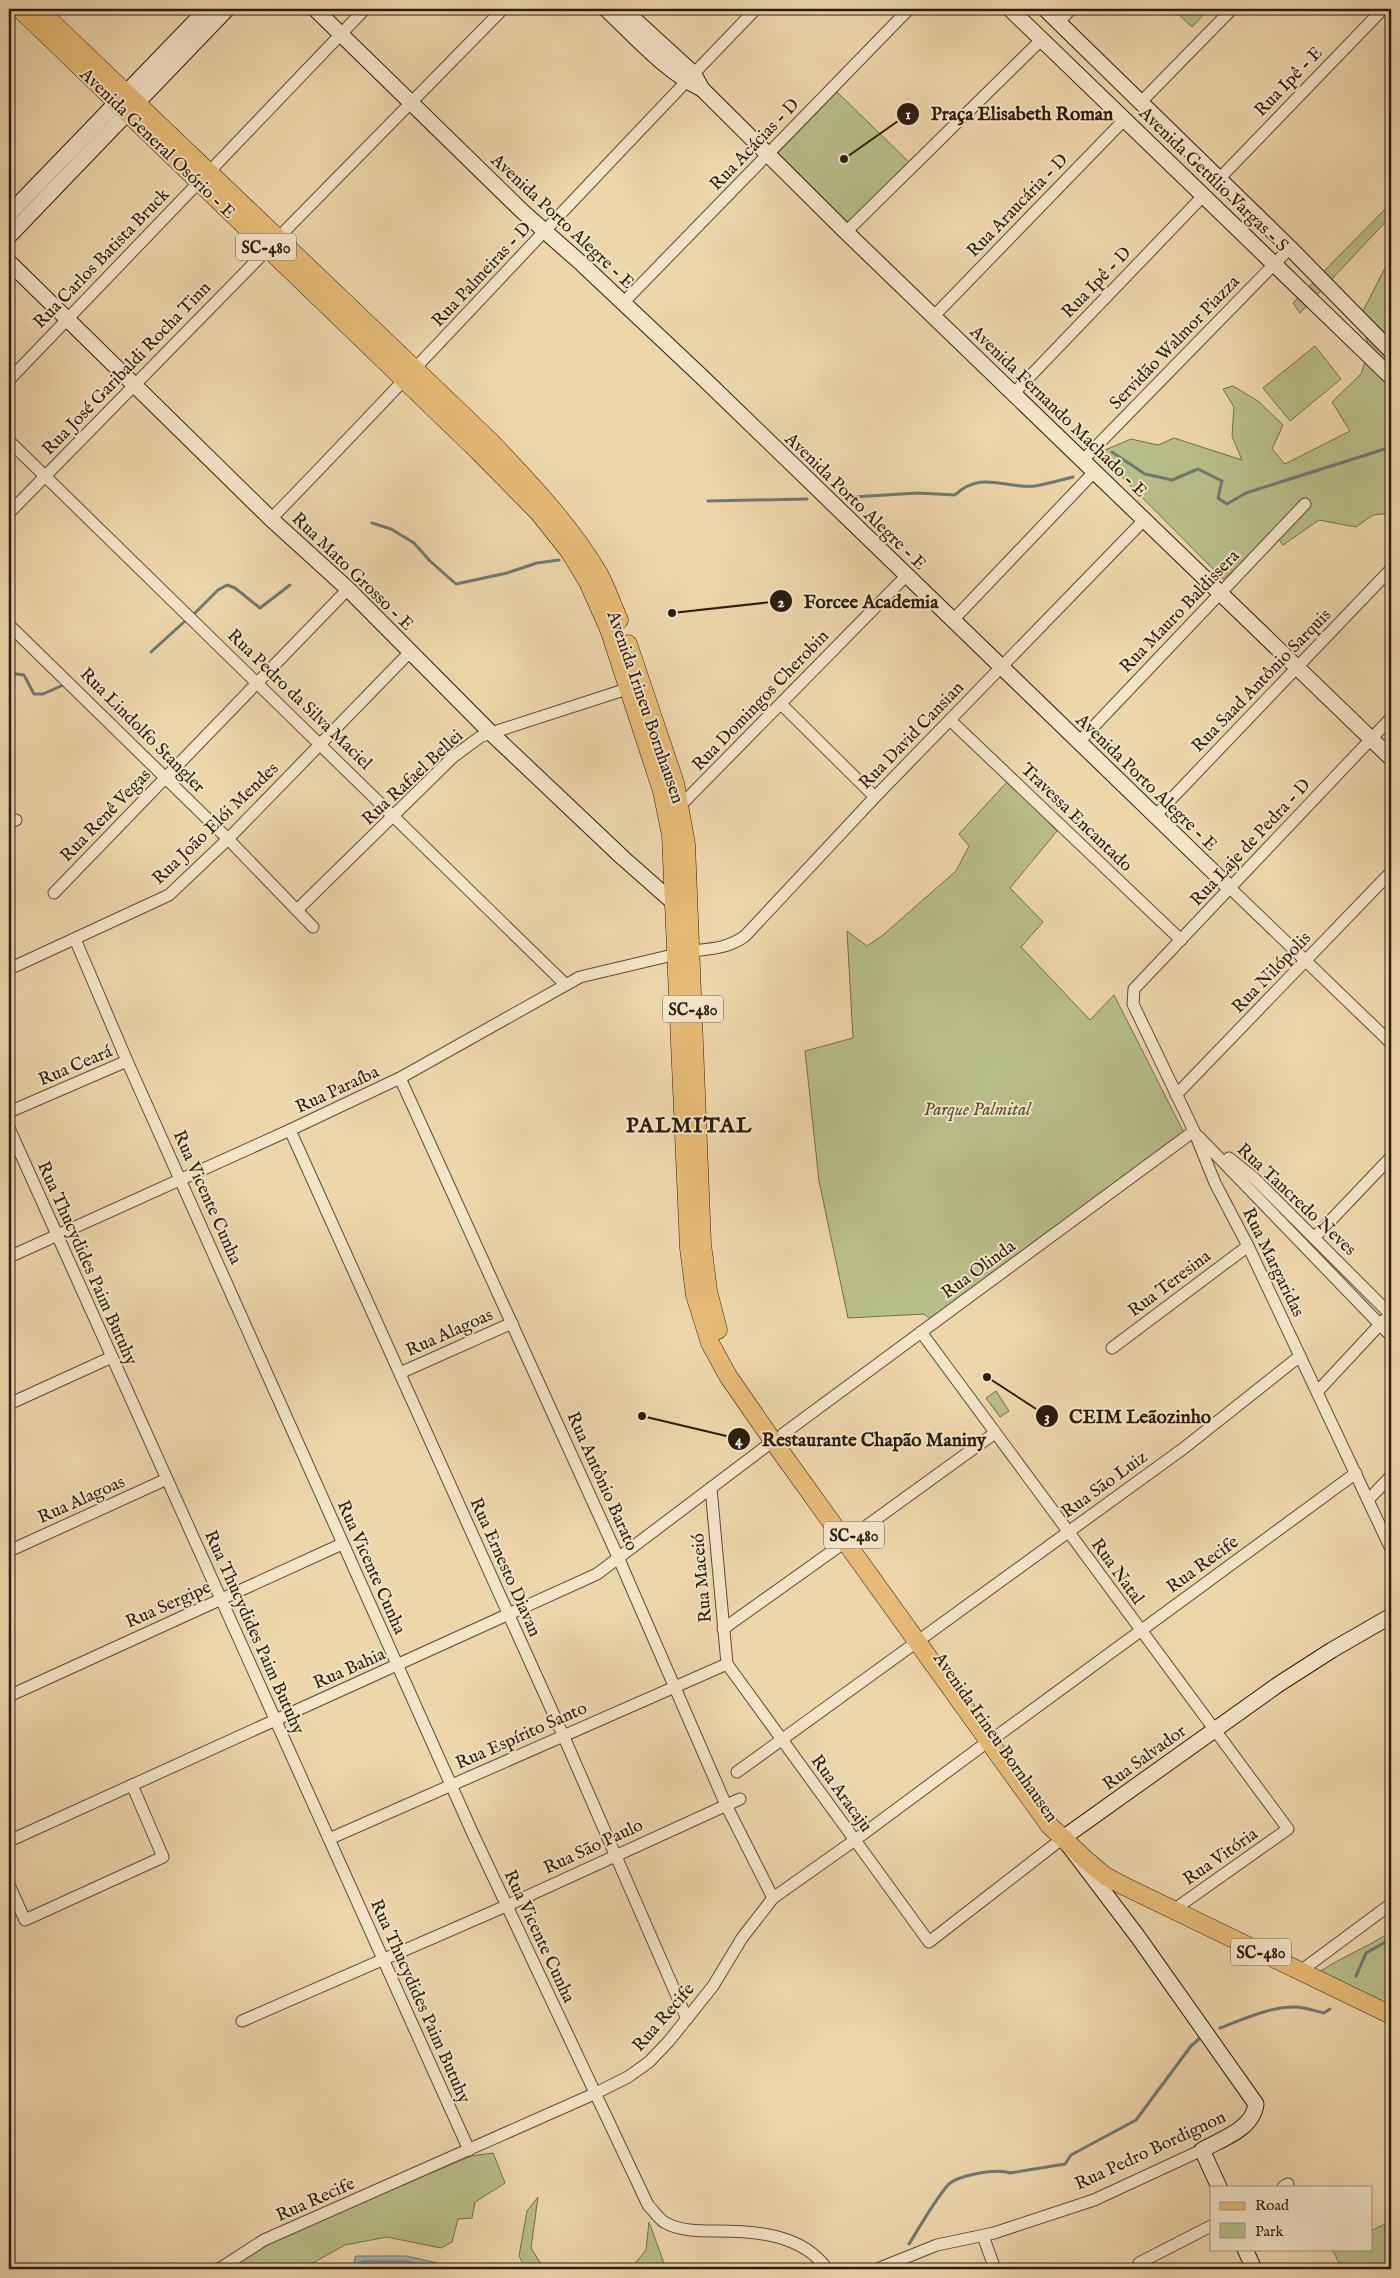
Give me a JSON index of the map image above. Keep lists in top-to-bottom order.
{
  "streets": {
    "main road": ["Avenida General Osório - E", "SC-480", "Avenida Irineu Bornhausen"],
    "street": [
      "Rua Ipê - E",
      "Rua Acácias - D",
      "Avenida Getúlio Vargas - S",
      "Rua Araucária - D",
      "Avenida Porto Alegre - E",
      "Rua Carlos Batista Bruck",
      "Rua Palmeiras - D",
      "Rua Ipê - D",
      "Servidão Walmor Piazza",
      "Rua José Garibaldi Rocha Tinn",
      "Avenida Fernando Machado - E",
      "Rua Mato Grosso - E",
      "Rua Mauro Baldissera",
      "Rua Saad Antônio Sarquis",
      "Rua Pedro da Silva Maciel",
      "Rua Domingos Cherobin",
      "Rua Lindolfo Stangler",
      "Rua David Cansian",
      "Rua Rafael Bellei",
      "Rua Renê Vegas",
      "Travessa Encantado",
      "Rua João Elói Mendes",
      "Rua Laje de Pedra - D",
      "Rua Nilópolis",
      "Rua Ceará",
      "Rua Paraíba",
      "Rua Vicente Cunha",
      "Rua Tancredo Neves",
      "Rua Margaridas",
      "Rua Thucydides Paim Butuhy",
      "Rua Olinda",
      "Rua Teresina",
      "Rua Alagoas",
      "Rua Antônio Barato",
      "Rua São Luiz",
      "Rua Recife",
      "Rua Ernesto Diavan",
      "Rua Natal",
      "Rua Maceió",
      "Rua Sergipe",
      "Rua Bahia",
      "Rua Espírito Santo",
      "Rua Salvador",
      "Rua Aracaju",
      "Rua São Paulo",
      "Rua Vitória",
      "Rua Pedro Bordignon"
    ]
  },
  "crossings": [
    ["Rua Ipê - E", "Avenida Getúlio Vargas - S"],
    ["Avenida General Osório - E", "Rua Carlos Batista Bruck"],
    ["Avenida General Osório - E", "Rua Palmeiras - D"],
    ["Avenida General Osório - E", "Rua José Garibaldi Rocha Tinn"],
    ["Avenida General Osório - E", "Avenida Irineu Bornhausen"],
    ["Rua Acácias - D", "Avenida Porto Alegre - E"],
    ["Rua Acácias - D", "Avenida Fernando Machado - E"],
    ["Avenida Getúlio Vargas - S", "Rua Araucária - D"],
    ["Avenida Getúlio Vargas - S", "Rua Ipê - D"],
    ["Avenida Getúlio Vargas - S", "Servidão Walmor Piazza"],
    ["Rua Araucária - D", "Avenida Fernando Machado - E"],
    ["Avenida Porto Alegre - E", "Rua Carlos Batista Bruck"],
    ["Avenida Porto Alegre - E", "Rua Palmeiras - D"],
    ["Avenida Porto Alegre - E", "Rua José Garibaldi Rocha Tinn"],
    ["Avenida Porto Alegre - E", "Rua Mauro Baldissera"],
    ["Avenida Porto Alegre - E", "Rua Saad Antônio Sarquis"],
    ["Avenida Porto Alegre - E", "Rua Domingos Cherobin"],
    ["Avenida Porto Alegre - E", "Rua David Cansian"],
    ["Avenida Porto Alegre - E", "Rua Laje de Pedra - D"],
    ["Avenida Porto Alegre - E", "Rua Nilópolis"],
    ["SC-480", "Avenida Irineu Bornhausen"],
    ["SC-480", "Rua Salvador"],
    ["SC-480", "Rua Vitória"],
    ["SC-480", "Rua Pedro Bordignon"],
    ["Rua Carlos Batista Bruck", "Rua Mato Grosso - E"],
    ["Rua Palmeiras - D", "Avenida Fernando Machado - E"],
    ["Rua Palmeiras - D", "Rua Mato Grosso - E"],
    ["Rua Palmeiras - D", "Avenida Irineu Bornhausen"],
    ["Rua Ipê - D", "Avenida Fernando Machado - E"],
    ["Servidão Walmor Piazza", "Avenida Fernando Machado - E"],
    ["Rua José Garibaldi Rocha Tinn", "Rua Mato Grosso - E"],
    ["Rua José Garibaldi Rocha Tinn", "Rua Pedro da Silva Maciel"],
    ["Avenida Fernando Machado - E", "Rua Mauro Baldissera"],
    ["Avenida Fernando Machado - E", "Rua Saad Antônio Sarquis"],
    ["Avenida Fernando Machado - E", "Rua David Cansian"],
    ["Avenida Fernando Machado - E", "Rua Laje de Pedra - D"],
    ["Rua Mato Grosso - E", "Avenida Irineu Bornhausen"],
    ["Rua Mato Grosso - E", "Rua Rafael Bellei"],
    ["Rua Mato Grosso - E", "Rua Renê Vegas"],
    ["Rua Mato Grosso - E", "Rua João Elói Mendes"],
    ["Rua Pedro da Silva Maciel", "Rua Rafael Bellei"],
    ["Rua Pedro da Silva Maciel", "Rua Renê Vegas"],
    ["Rua Pedro da Silva Maciel", "Rua João Elói Mendes"],
    ["Rua Pedro da Silva Maciel", "Rua Paraíba"],
    ["Rua Domingos Cherobin", "Avenida Irineu Bornhausen"],
    ["Avenida Irineu Bornhausen", "Rua David Cansian"],
    ["Avenida Irineu Bornhausen", "Rua Rafael Bellei"],
    ["Avenida Irineu Bornhausen", "Rua Paraíba"],
    ["Avenida Irineu Bornhausen", "Rua Olinda"],
    ["Avenida Irineu Bornhausen", "Rua São Luiz"],
    ["Avenida Irineu Bornhausen", "Rua Recife"],
    ["Avenida Irineu Bornhausen", "Rua Salvador"],
    ["Avenida Irineu Bornhausen", "Rua Pedro Bordignon"],
    ["Rua Lindolfo Stangler", "Rua Rafael Bellei"],
    ["Rua Lindolfo Stangler", "Rua Renê Vegas"],
    ["Rua Lindolfo Stangler", "Rua João Elói Mendes"],
    ["Rua David Cansian", "Travessa Encantado"],
    ["Rua David Cansian", "Rua Paraíba"],
    ["Travessa Encantado", "Rua Laje de Pedra - D"],
    ["Rua João Elói Mendes", "Rua Vicente Cunha"],
    ["Rua Laje de Pedra - D", "Rua Margaridas"],
    ["Rua Nilópolis", "Rua Margaridas"],
    ["Rua Ceará", "Rua Vicente Cunha"],
    ["Rua Paraíba", "Rua Vicente Cunha"],
    ["Rua Paraíba", "Rua Thucydides Paim Butuhy"],
    ["Rua Paraíba", "Rua Antônio Barato"],
    ["Rua Paraíba", "Rua Ernesto Diavan"],
    ["Rua Vicente Cunha", "Rua Recife"],
    ["Rua Vicente Cunha", "Rua Sergipe"],
    ["Rua Vicente Cunha", "Rua Bahia"],
    ["Rua Vicente Cunha", "Rua Espírito Santo"],
    ["Rua Vicente Cunha", "Rua São Paulo"],
    ["Rua Tancredo Neves", "Rua Margaridas"],
    ["Rua Tancredo Neves", "Rua Olinda"],
    ["Rua Margaridas", "Rua Olinda"],
    ["Rua Margaridas", "Rua Teresina"],
    ["Rua Margaridas", "Rua São Luiz"],
    ["Rua Margaridas", "Rua Recife"],
    ["Rua Thucydides Paim Butuhy", "Rua Alagoas"],
    ["Rua Thucydides Paim Butuhy", "Rua Recife"],
    ["Rua Thucydides Paim Butuhy", "Rua Sergipe"],
    ["Rua Thucydides Paim Butuhy", "Rua Bahia"],
    ["Rua Thucydides Paim Butuhy", "Rua Espírito Santo"],
    ["Rua Thucydides Paim Butuhy", "Rua São Paulo"],
    ["Rua Olinda", "Rua Antônio Barato"],
    ["Rua Olinda", "Rua Natal"],
    ["Rua Olinda", "Rua Maceió"],
    ["Rua Olinda", "Rua Bahia"],
    ["Rua Alagoas", "Rua Antônio Barato"],
    ["Rua Alagoas", "Rua Ernesto Diavan"],
    ["Rua Antônio Barato", "Rua Recife"],
    ["Rua Antônio Barato", "Rua Bahia"],
    ["Rua Antônio Barato", "Rua Espírito Santo"],
    ["Rua Antônio Barato", "Rua São Paulo"],
    ["Rua São Luiz", "Rua Natal"],
    ["Rua São Luiz", "Rua Aracaju"],
    ["Rua Recife", "Rua Ernesto Diavan"],
    ["Rua Recife", "Rua Natal"],
    ["Rua Recife", "Rua Aracaju"],
    ["Rua Ernesto Diavan", "Rua Bahia"],
    ["Rua Ernesto Diavan", "Rua Espírito Santo"],
    ["Rua Ernesto Diavan", "Rua São Paulo"],
    ["Rua Natal", "Rua Salvador"],
    ["Rua Natal", "Rua Vitória"],
    ["Rua Maceió", "Rua Espírito Santo"],
    ["Rua Maceió", "Rua Aracaju"],
    ["Rua Espírito Santo", "Rua Aracaju"],
    ["Rua Salvador", "Rua Aracaju"],
    ["Rua Salvador", "Rua Pedro Bordignon"]
  ],
  "districts": ["PALMITAL"],
  "parks": ["Parque Palmital"],
  "places": [
    "Praça Elisabeth Roman",
    "Forcee Academia",
    "CEIM Leãozinho",
    "Restaurante Chapão Maniny"
  ],
  "legend": ["Road", "Park"]
}
